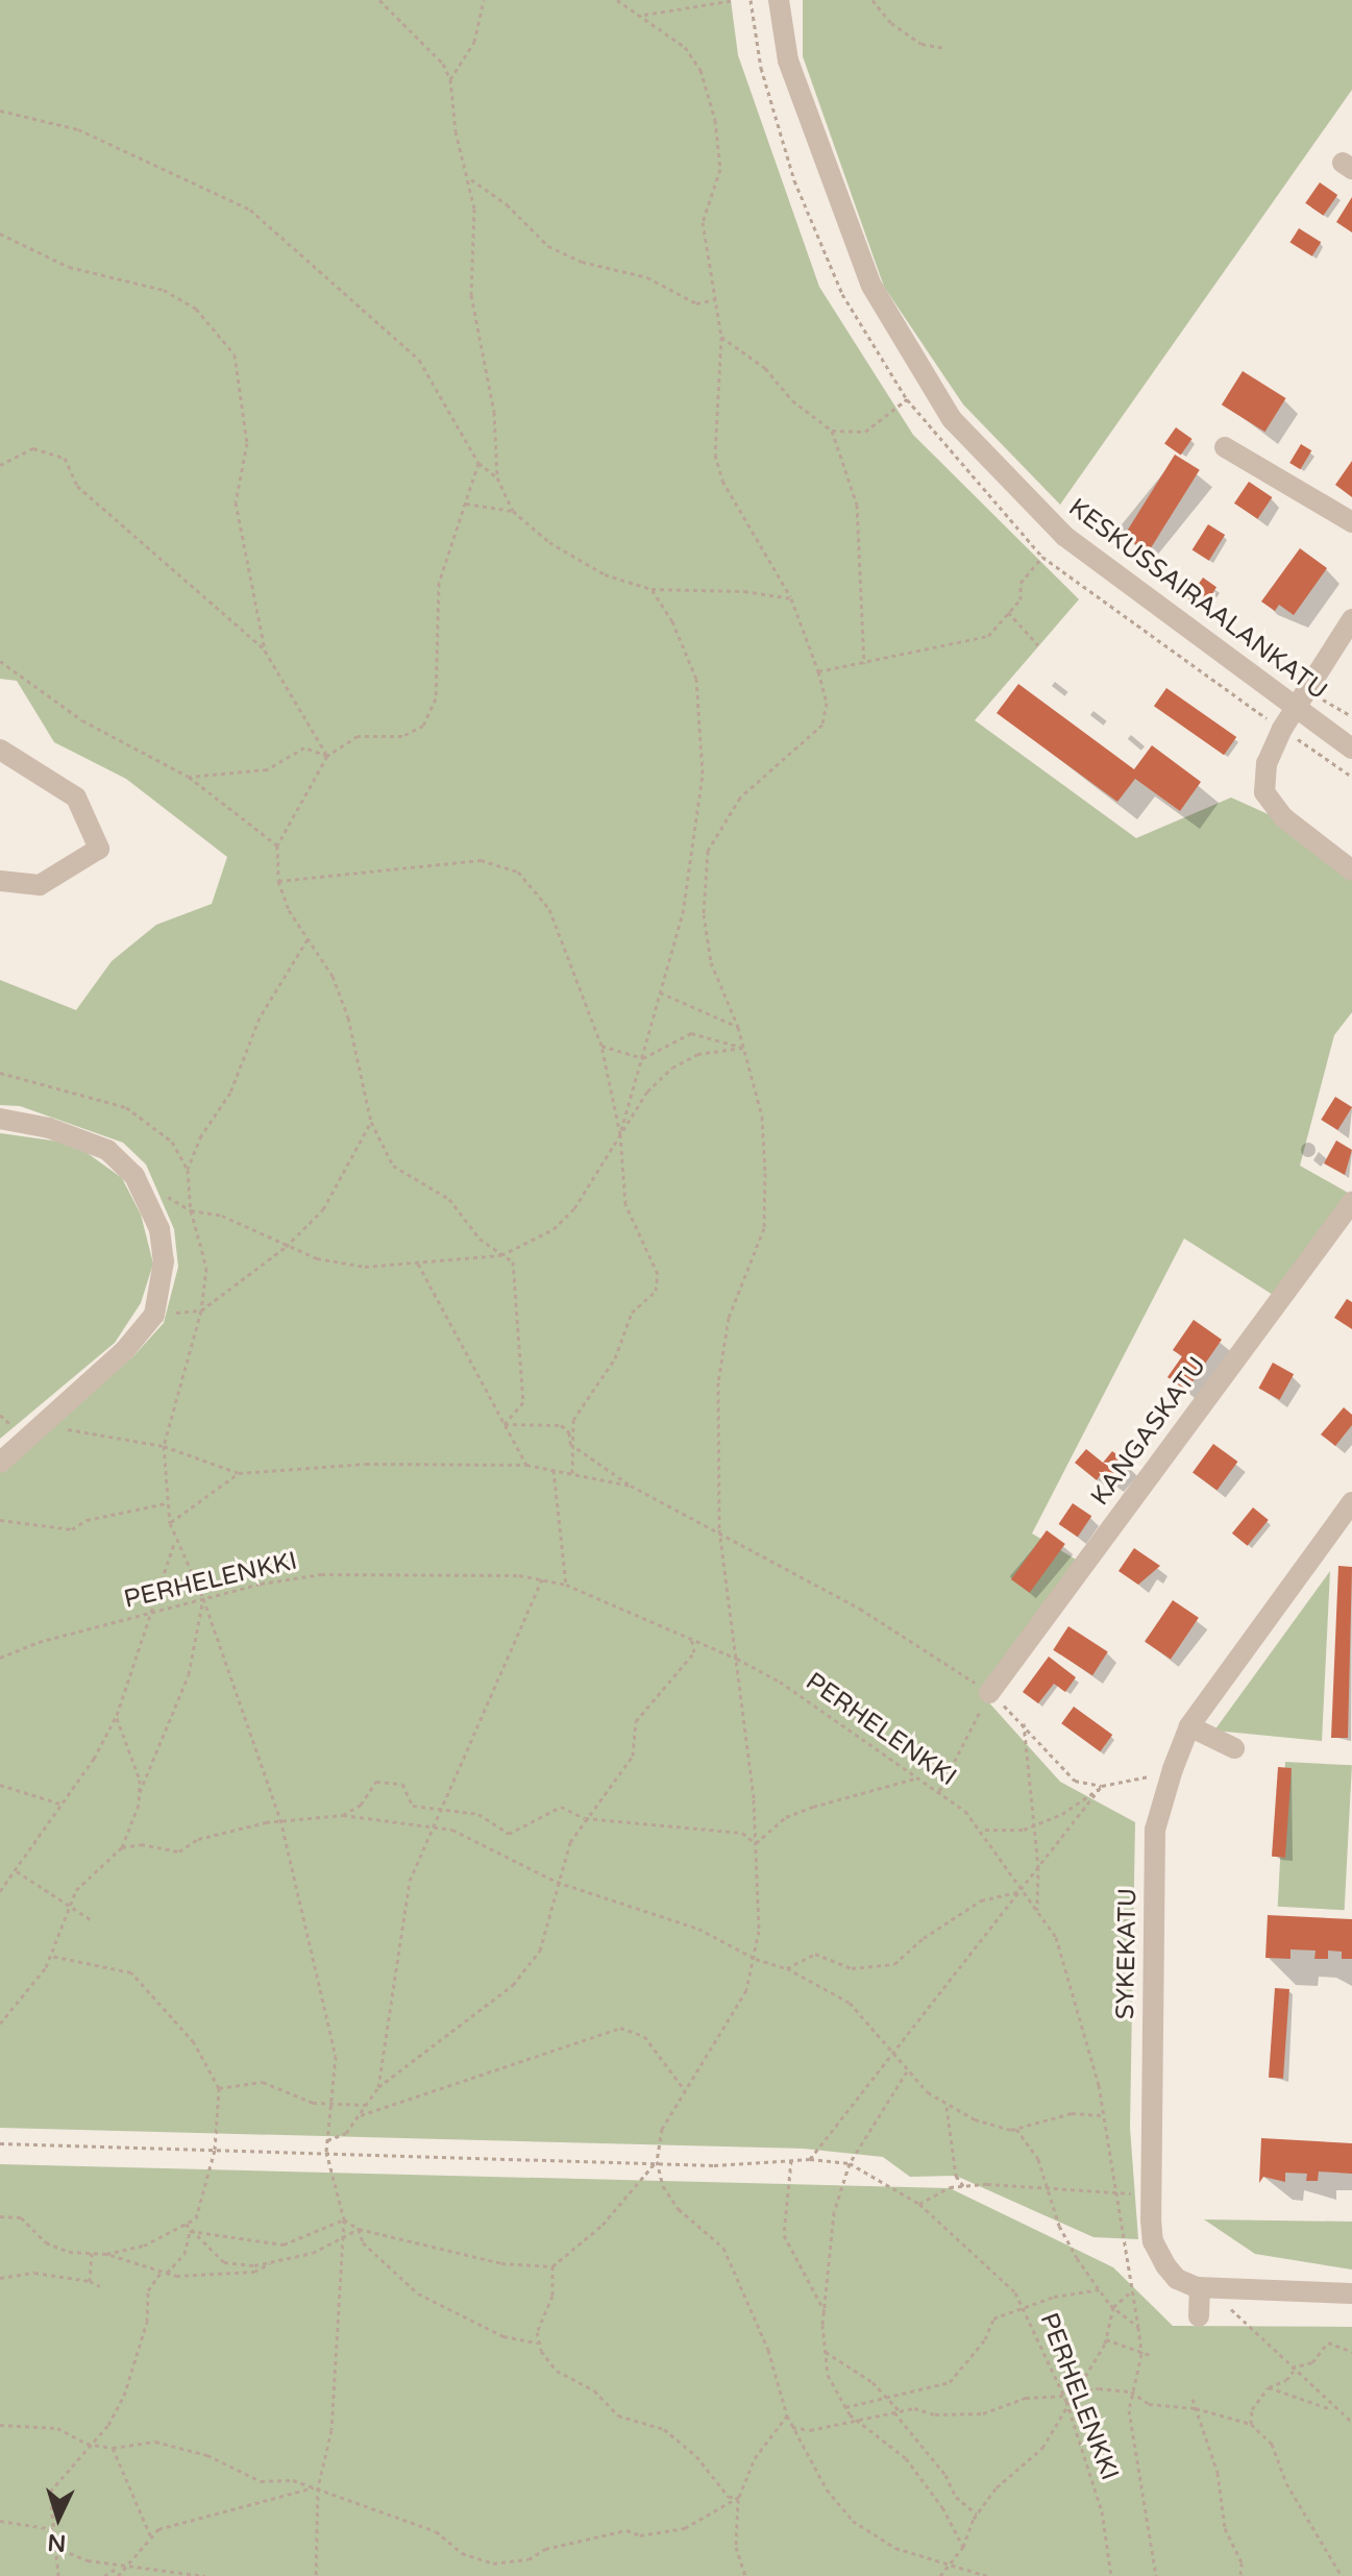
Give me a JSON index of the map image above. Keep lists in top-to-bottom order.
{
  "streets": {
    "street": ["KESKUSSAIRAALANKATU", "KANGASKATU", "SYKEKATU"],
    "path": ["PERHELENKKI"]
  },
  "north": "bottom"
}
